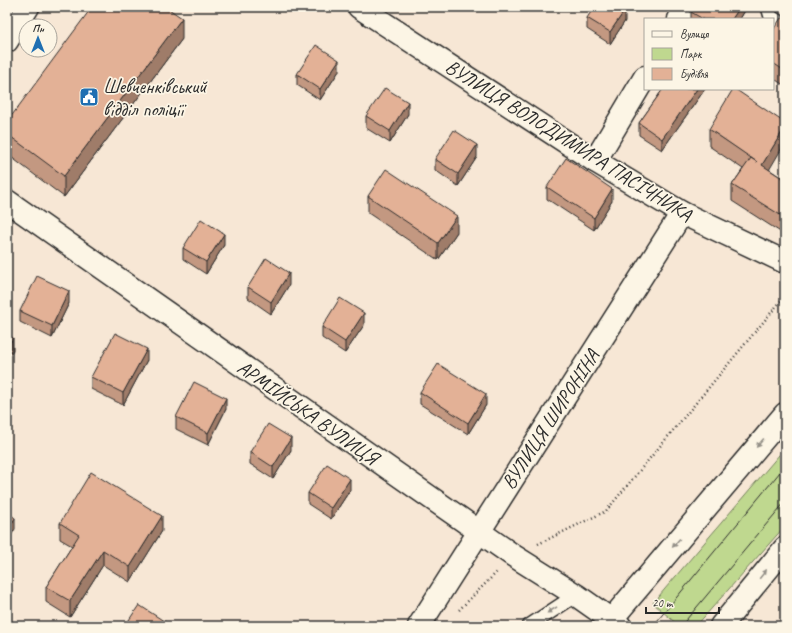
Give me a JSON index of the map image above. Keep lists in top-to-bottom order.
{
  "streets": {
    "street": ["ВУЛИЦЯ ВОЛОДИМИРА ПАСІЧНИКА", "АРМІЙСЬКА ВУЛИЦЯ", "ВУЛИЦЯ ШИРОНІНА"]
  },
  "crossings": [
    ["ВУЛИЦЯ ВОЛОДИМИРА ПАСІЧНИКА", "ВУЛИЦЯ ШИРОНІНА"],
    ["АРМІЙСЬКА ВУЛИЦЯ", "ВУЛИЦЯ ШИРОНІНА"]
  ],
  "places": {
    "public building": ["Шевченківський відділ поліції"]
  },
  "legend": ["Вулиця", "Парк", "Будівля"],
  "scale_bar": "20 m",
  "north": "top"
}
